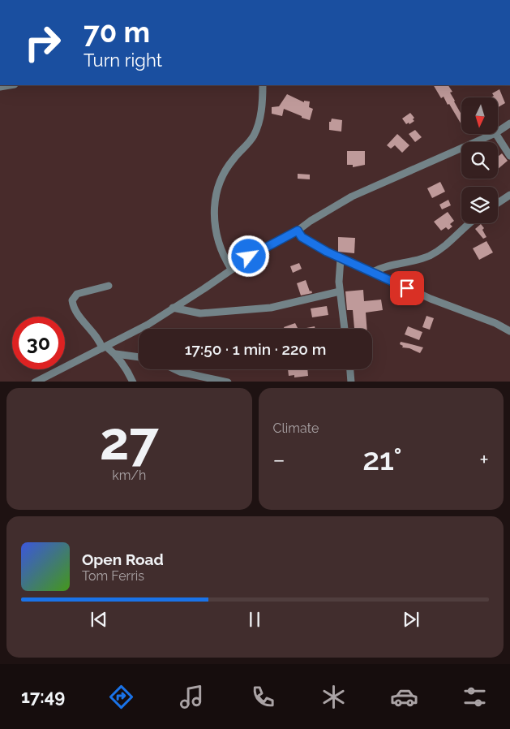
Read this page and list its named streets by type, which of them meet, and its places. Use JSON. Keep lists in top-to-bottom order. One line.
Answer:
{"north":"bottom","page":{"turn":["70 m","Turn right"],"limit":"30","trip":"17:50 · 1 min · 220 m","tile":[["27","km/h"],"Climate"],"heat":["−","21°","+"],"song":["Open Road","Tom Ferris"],"tabs":"17:49"}}
